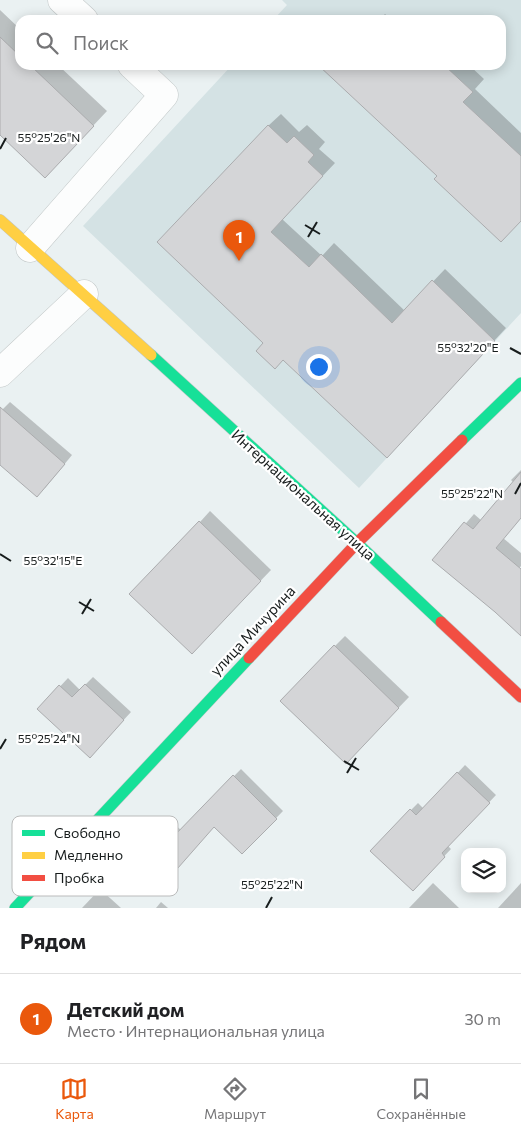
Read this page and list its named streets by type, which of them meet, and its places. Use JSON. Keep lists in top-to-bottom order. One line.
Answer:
{"streets":{"street":["Интернациональная улица","улица Мичурина"]},"crossings":[["Интернациональная улица","улица Мичурина"]],"legend":["Свободно","Медленно","Пробка"],"page":{"search":"Поиск","pins":"1","heading":"Рядом","list":[{"mark":"1","name":"Детский дом","note":"Место · Интернациональная улица","value":"30 m"}],"nav":["Карта","Маршрут","Сохранённые"]},"coordinates":["55°25'26\"N","55°32'20\"E","55°25'22\"N","55°32'15\"E","55°25'24\"N"]}
